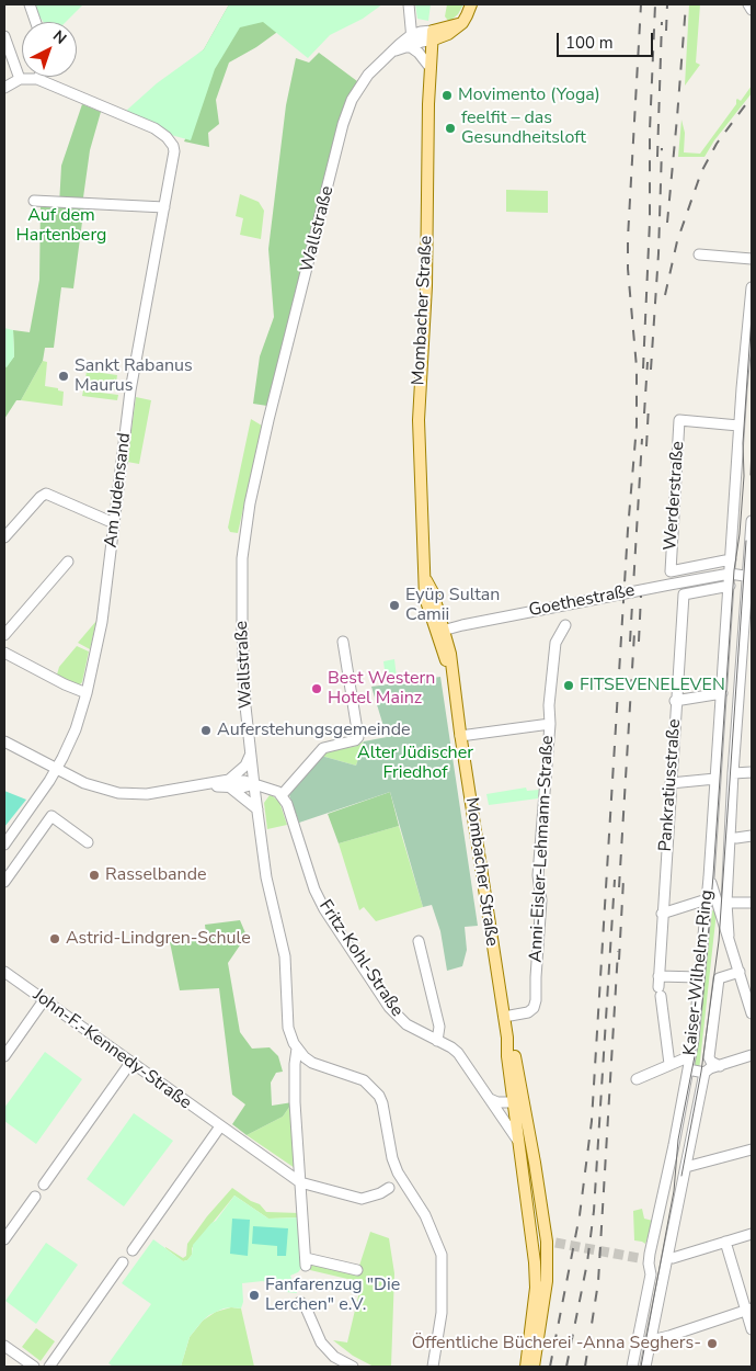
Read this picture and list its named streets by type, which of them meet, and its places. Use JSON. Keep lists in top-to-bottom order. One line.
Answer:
{"streets":{"main road":["Mombacher Straße"],"street":["Wallstraße","Am Judensand","Werderstraße","Goethestraße","Pankratiusstraße","Anni-Eisler-Lehmann-Straße","Fritz-Kohl-Straße","Kaiser-Wilhelm-Ring","John-F.-Kennedy-Straße"]},"crossings":[["Wallstraße","Mombacher Straße"],["Mombacher Straße","Goethestraße"],["Mombacher Straße","Anni-Eisler-Lehmann-Straße"],["Mombacher Straße","Fritz-Kohl-Straße"],["Werderstraße","Kaiser-Wilhelm-Ring"],["Goethestraße","Kaiser-Wilhelm-Ring"],["Pankratiusstraße","Kaiser-Wilhelm-Ring"]],"parks":["Auf dem Hartenberg","Alter Jüdischer Friedhof"],"places":["Movimento (Yoga)","feelfit – das Gesundheitsloft","Sankt Rabanus Maurus","Eyüp Sultan Camii","FITSEVENELEVEN","Best Western Hotel Mainz","Auferstehungsgemeinde","Rasselbande","Astrid-Lindgren-Schule","Fanfarenzug \"Die Lerchen\" e.V.","Öffentliche Bücherei -Anna Seghers-"],"scale_bar":"100 m","north":"top right"}
